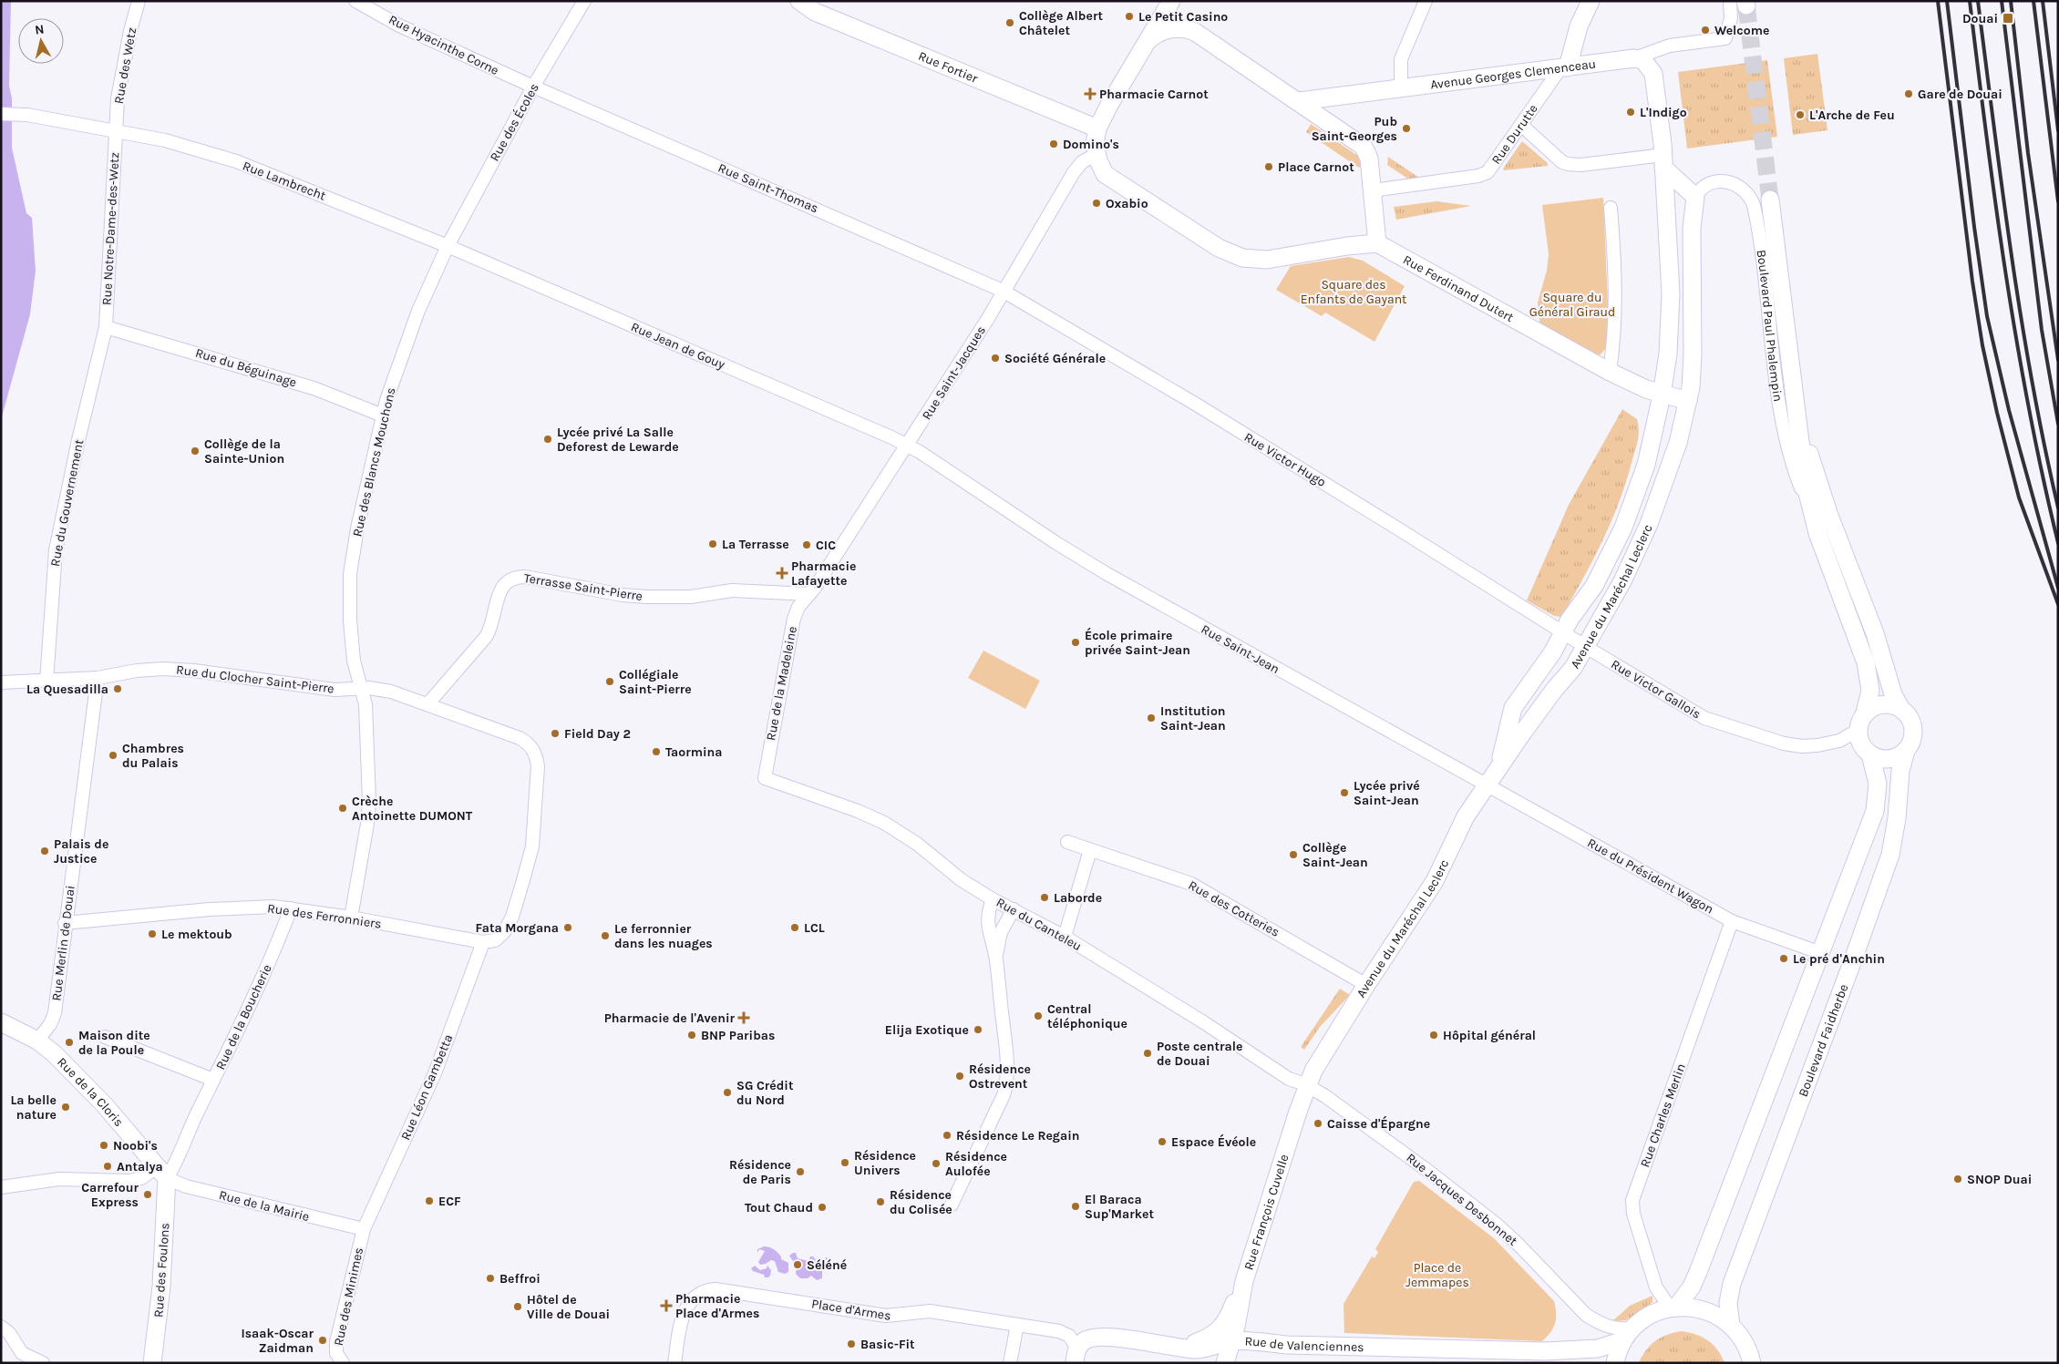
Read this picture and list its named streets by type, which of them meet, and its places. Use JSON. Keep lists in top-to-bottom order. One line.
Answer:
{"streets":{"street":["Rue Hyacinthe Corne","Rue des Wetz","Rue Fortier","Avenue Georges Clemenceau","Rue des Écoles","Rue Durutte","Rue Lambrecht","Rue Saint-Thomas","Rue Notre-Dame-des-Wetz","Rue Ferdinand Dutert","Boulevard Paul Phalempin","Rue Jean de Gouy","Rue du Béguinage","Rue Saint-Jacques","Rue Victor Hugo","Rue des Blancs Mouchons","Rue du Gouvernement","Terrasse Saint-Pierre","Avenue du Maréchal Leclerc","Rue Saint-Jean","Rue du Clocher Saint-Pierre","Rue de la Madeleine","Rue Victor Gallois","Rue du Président Wagon","Rue des Cotteries","Rue des Ferronniers","Rue du Canteleu","Rue Merlin de Douai","Rue de la Boucherie","Boulevard Faidherbe","Rue Léon Gambetta","Rue de la Cloris","Rue Charles Merlin","Rue Jacques Desbonnet","Rue de la Mairie","Rue François Cuvelle","Rue des Foulons","Rue des Minimes","Place d'Armes","Rue de Valenciennes"]},"crossings":[["Rue Hyacinthe Corne","Rue des Écoles"],["Rue Hyacinthe Corne","Rue Saint-Thomas"],["Rue des Wetz","Rue Lambrecht"],["Rue des Wetz","Rue Notre-Dame-des-Wetz"],["Avenue Georges Clemenceau","Rue Durutte"],["Avenue Georges Clemenceau","Avenue du Maréchal Leclerc"],["Rue des Écoles","Rue Lambrecht"],["Rue des Écoles","Rue Saint-Thomas"],["Rue des Écoles","Rue Jean de Gouy"],["Rue des Écoles","Rue des Blancs Mouchons"],["Rue Lambrecht","Rue Notre-Dame-des-Wetz"],["Rue Lambrecht","Rue Jean de Gouy"],["Rue Lambrecht","Rue des Blancs Mouchons"],["Rue Saint-Thomas","Rue Saint-Jacques"],["Rue Saint-Thomas","Rue Victor Hugo"],["Rue Notre-Dame-des-Wetz","Rue du Béguinage"],["Rue Notre-Dame-des-Wetz","Rue du Gouvernement"],["Rue Ferdinand Dutert","Avenue du Maréchal Leclerc"],["Boulevard Paul Phalempin","Avenue du Maréchal Leclerc"],["Boulevard Paul Phalempin","Rue Victor Gallois"],["Boulevard Paul Phalempin","Boulevard Faidherbe"],["Rue Jean de Gouy","Rue Saint-Jacques"],["Rue Jean de Gouy","Rue des Blancs Mouchons"],["Rue Jean de Gouy","Rue Saint-Jean"],["Rue du Béguinage","Rue des Blancs Mouchons"],["Rue du Béguinage","Rue du Gouvernement"],["Rue Saint-Jacques","Rue Victor Hugo"],["Rue Saint-Jacques","Terrasse Saint-Pierre"],["Rue Saint-Jacques","Rue Saint-Jean"],["Rue Saint-Jacques","Rue de la Madeleine"],["Rue Victor Hugo","Avenue du Maréchal Leclerc"],["Rue Victor Hugo","Rue Victor Gallois"],["Rue des Blancs Mouchons","Rue du Clocher Saint-Pierre"],["Rue des Blancs Mouchons","Rue des Ferronniers"],["Rue du Gouvernement","Rue du Clocher Saint-Pierre"],["Terrasse Saint-Pierre","Rue du Clocher Saint-Pierre"],["Terrasse Saint-Pierre","Rue de la Madeleine"],["Avenue du Maréchal Leclerc","Rue Saint-Jean"],["Avenue du Maréchal Leclerc","Rue Victor Gallois"],["Avenue du Maréchal Leclerc","Rue du Président Wagon"],["Avenue du Maréchal Leclerc","Rue des Cotteries"],["Avenue du Maréchal Leclerc","Rue du Canteleu"],["Avenue du Maréchal Leclerc","Rue Jacques Desbonnet"],["Avenue du Maréchal Leclerc","Rue François Cuvelle"],["Rue Saint-Jean","Rue du Président Wagon"],["Rue du Clocher Saint-Pierre","Rue des Ferronniers"],["Rue du Clocher Saint-Pierre","Rue Merlin de Douai"],["Rue de la Madeleine","Rue du Canteleu"],["Rue Victor Gallois","Boulevard Faidherbe"],["Rue du Président Wagon","Rue Charles Merlin"],["Rue des Ferronniers","Rue Merlin de Douai"],["Rue des Ferronniers","Rue de la Boucherie"],["Rue des Ferronniers","Rue Léon Gambetta"],["Rue du Canteleu","Rue Jacques Desbonnet"],["Rue du Canteleu","Rue François Cuvelle"],["Rue Merlin de Douai","Rue de la Cloris"],["Rue de la Boucherie","Rue de la Cloris"],["Rue de la Boucherie","Rue de la Mairie"],["Rue de la Boucherie","Rue des Foulons"],["Rue Léon Gambetta","Rue de la Mairie"],["Rue Léon Gambetta","Rue des Minimes"],["Rue de la Cloris","Rue de la Mairie"],["Rue de la Cloris","Rue des Foulons"],["Rue Jacques Desbonnet","Rue François Cuvelle"],["Rue Jacques Desbonnet","Rue de Valenciennes"],["Rue de la Mairie","Rue des Foulons"],["Rue de la Mairie","Rue des Minimes"],["Rue François Cuvelle","Rue de Valenciennes"],["Place d'Armes","Rue de Valenciennes"]],"parks":["Square des Enfants de Gayant","Square du Général Giraud","Place de Jemmapes"],"places":{"other":["Le Petit Casino","Collège Albert Châtelet","Welcome","Gare de Douai","L'Indigo","L'Arche de Feu","Pub Saint-Georges","Domino's","Place Carnot","Oxabio","Société Générale","Lycée privé La Salle Deforest de Lewarde","Collège de la Sainte-Union","La Terrasse","CIC","École primaire privée Saint-Jean","Collégiale Saint-Pierre","La Quesadilla","Institution Saint-Jean","Field Day 2","Taormina","Chambres du Palais","Lycée privé Saint-Jean","Crèche Antoinette DUMONT","Palais de Justice","Collège Saint-Jean","Laborde","Fata Morgana","LCL","Le mektoub","Le ferronnier dans les nuages","Le pré d'Anchin","Central téléphonique","Elija Exotique","BNP Paribas","Hôpital général","Maison dite de la Poule","Poste centrale de Douai","Résidence Ostrevent","SG Crédit du Nord","La belle nature","Caisse d'Épargne","Résidence Le Regain","Espace Évéole","Noobi's","Résidence Univers","Résidence Aulofée","Antalya","Résidence de Paris","SNOP Duai","Carrefour Express","ECF","Résidence du Colisée","El Baraca Sup'Market","Tout Chaud","Séléné","Beffroi","Hôtel de Ville de Douai","Isaak-Oscar Zaidman","Basic-Fit"],"transit":["Douai"],"health":["Pharmacie Carnot","Pharmacie Lafayette","Pharmacie de l'Avenir","Pharmacie Place d'Armes"]},"north":"top"}
